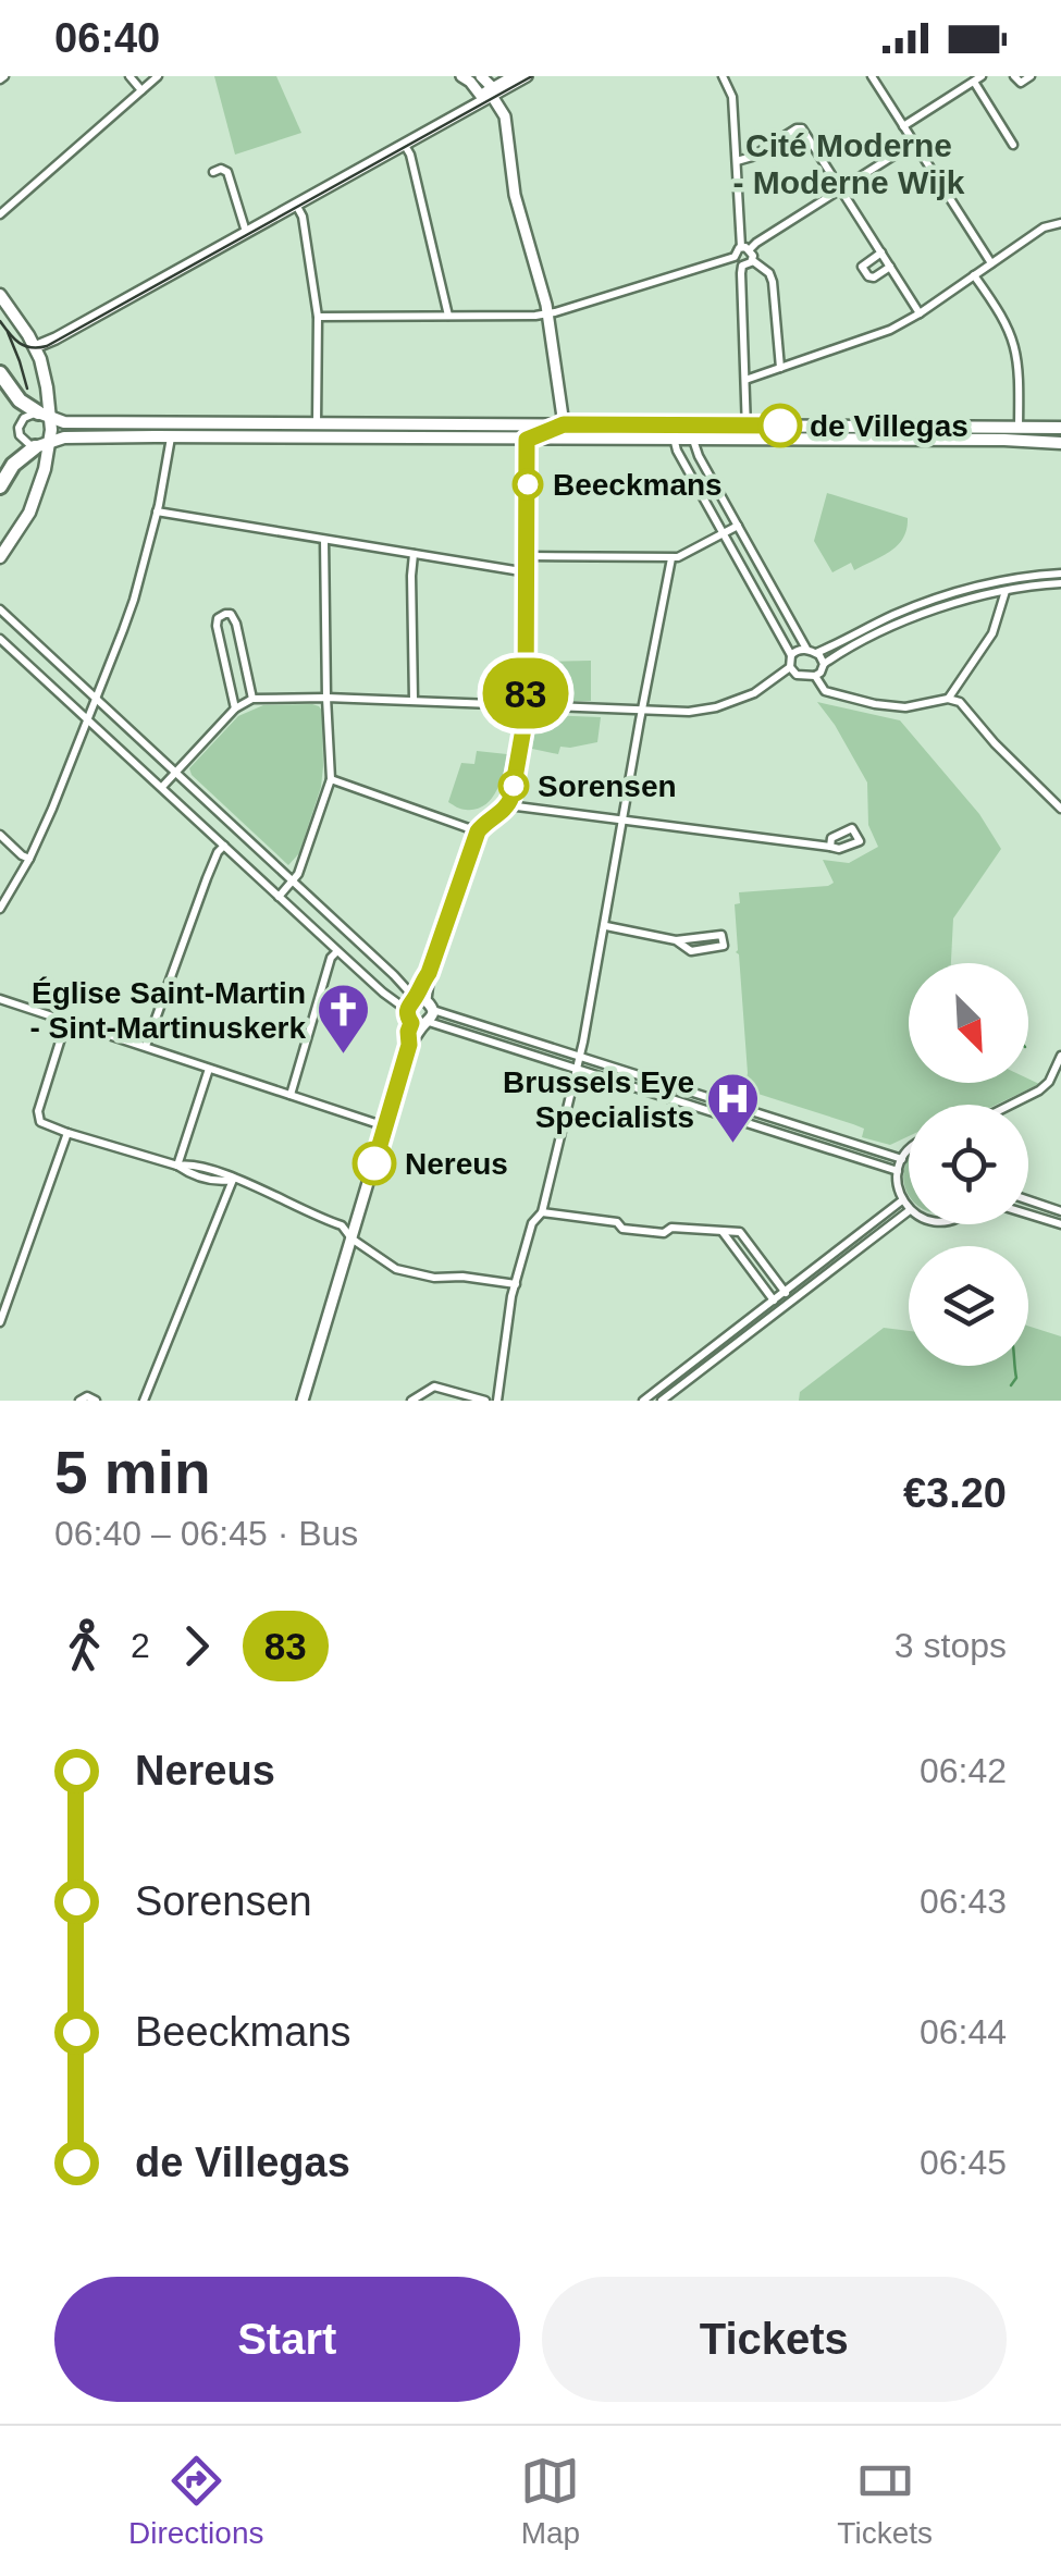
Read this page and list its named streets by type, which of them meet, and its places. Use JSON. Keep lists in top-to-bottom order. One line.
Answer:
{"districts":["Cité Moderne - Moderne Wijk"],"places":{"other":["de Villegas","Beeckmans","Sorensen","Nereus"],"church":["Église Saint-Martin - Sint-Martinuskerk"],"hospital":["Brussels Eye Specialists"]},"lines":["bus line 83"],"north":"bottom right","page":{"status":"06:40","on_map":"83","heading":["5 min","06:40 – 06:45 · Bus","€3.20"],"legs":["2","83","3 stops"],"list":[{"name":"Nereus","value":"06:42"},{"name":"Sorensen","value":"06:43"},{"name":"Beeckmans","value":"06:44"},{"name":"de Villegas","value":"06:45"}],"buttons":["Start","Tickets"],"tabs":["Directions","Map","Tickets"]}}
